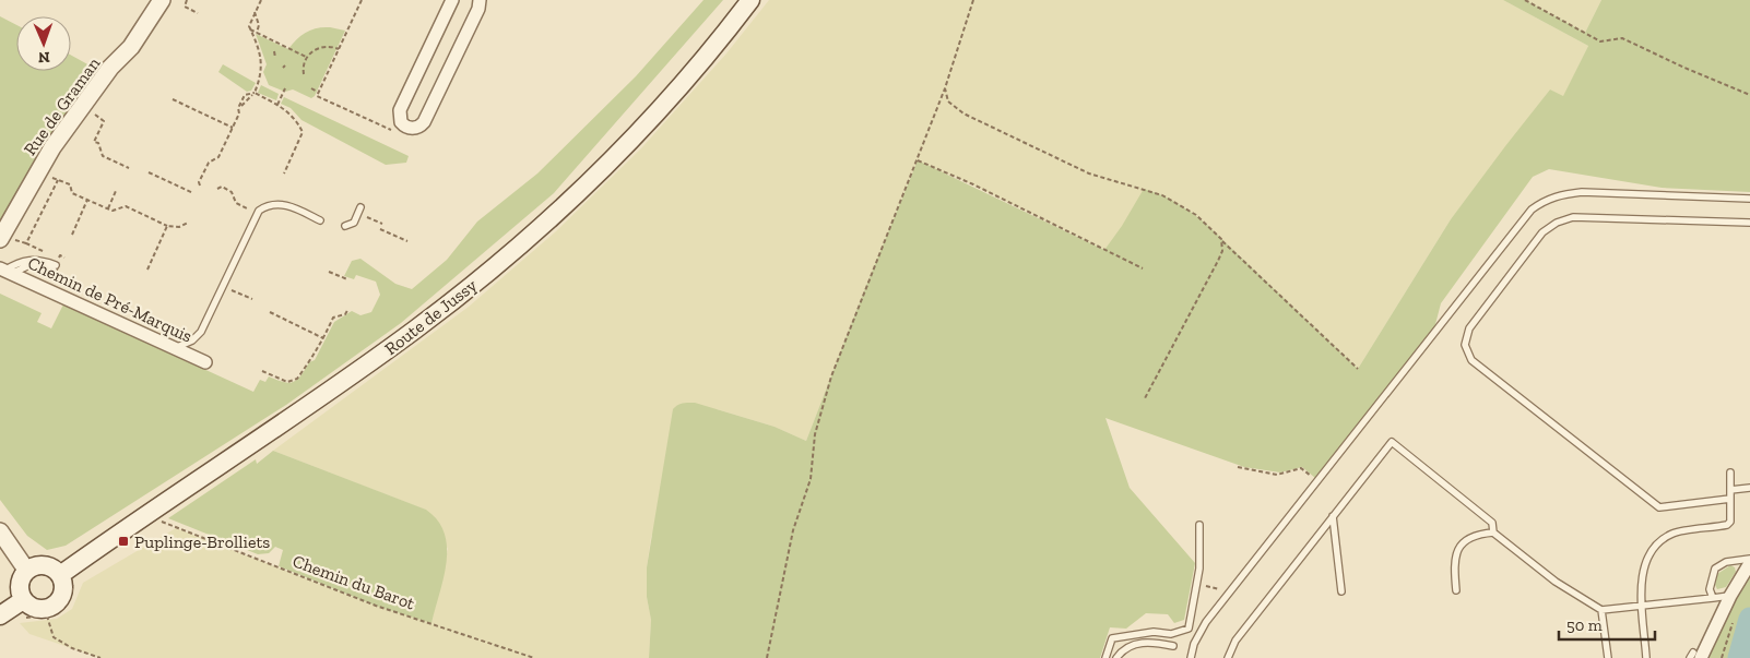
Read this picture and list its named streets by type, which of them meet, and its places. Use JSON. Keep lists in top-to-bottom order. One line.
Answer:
{"streets":{"main road":["Route de Jussy"],"street":["Rue de Graman","Chemin de Pré-Marquis"],"path":["Chemin du Barot"]},"places":{"transit":["Puplinge-Brolliets"]},"scale_bar":"50 m","north":"bottom"}
